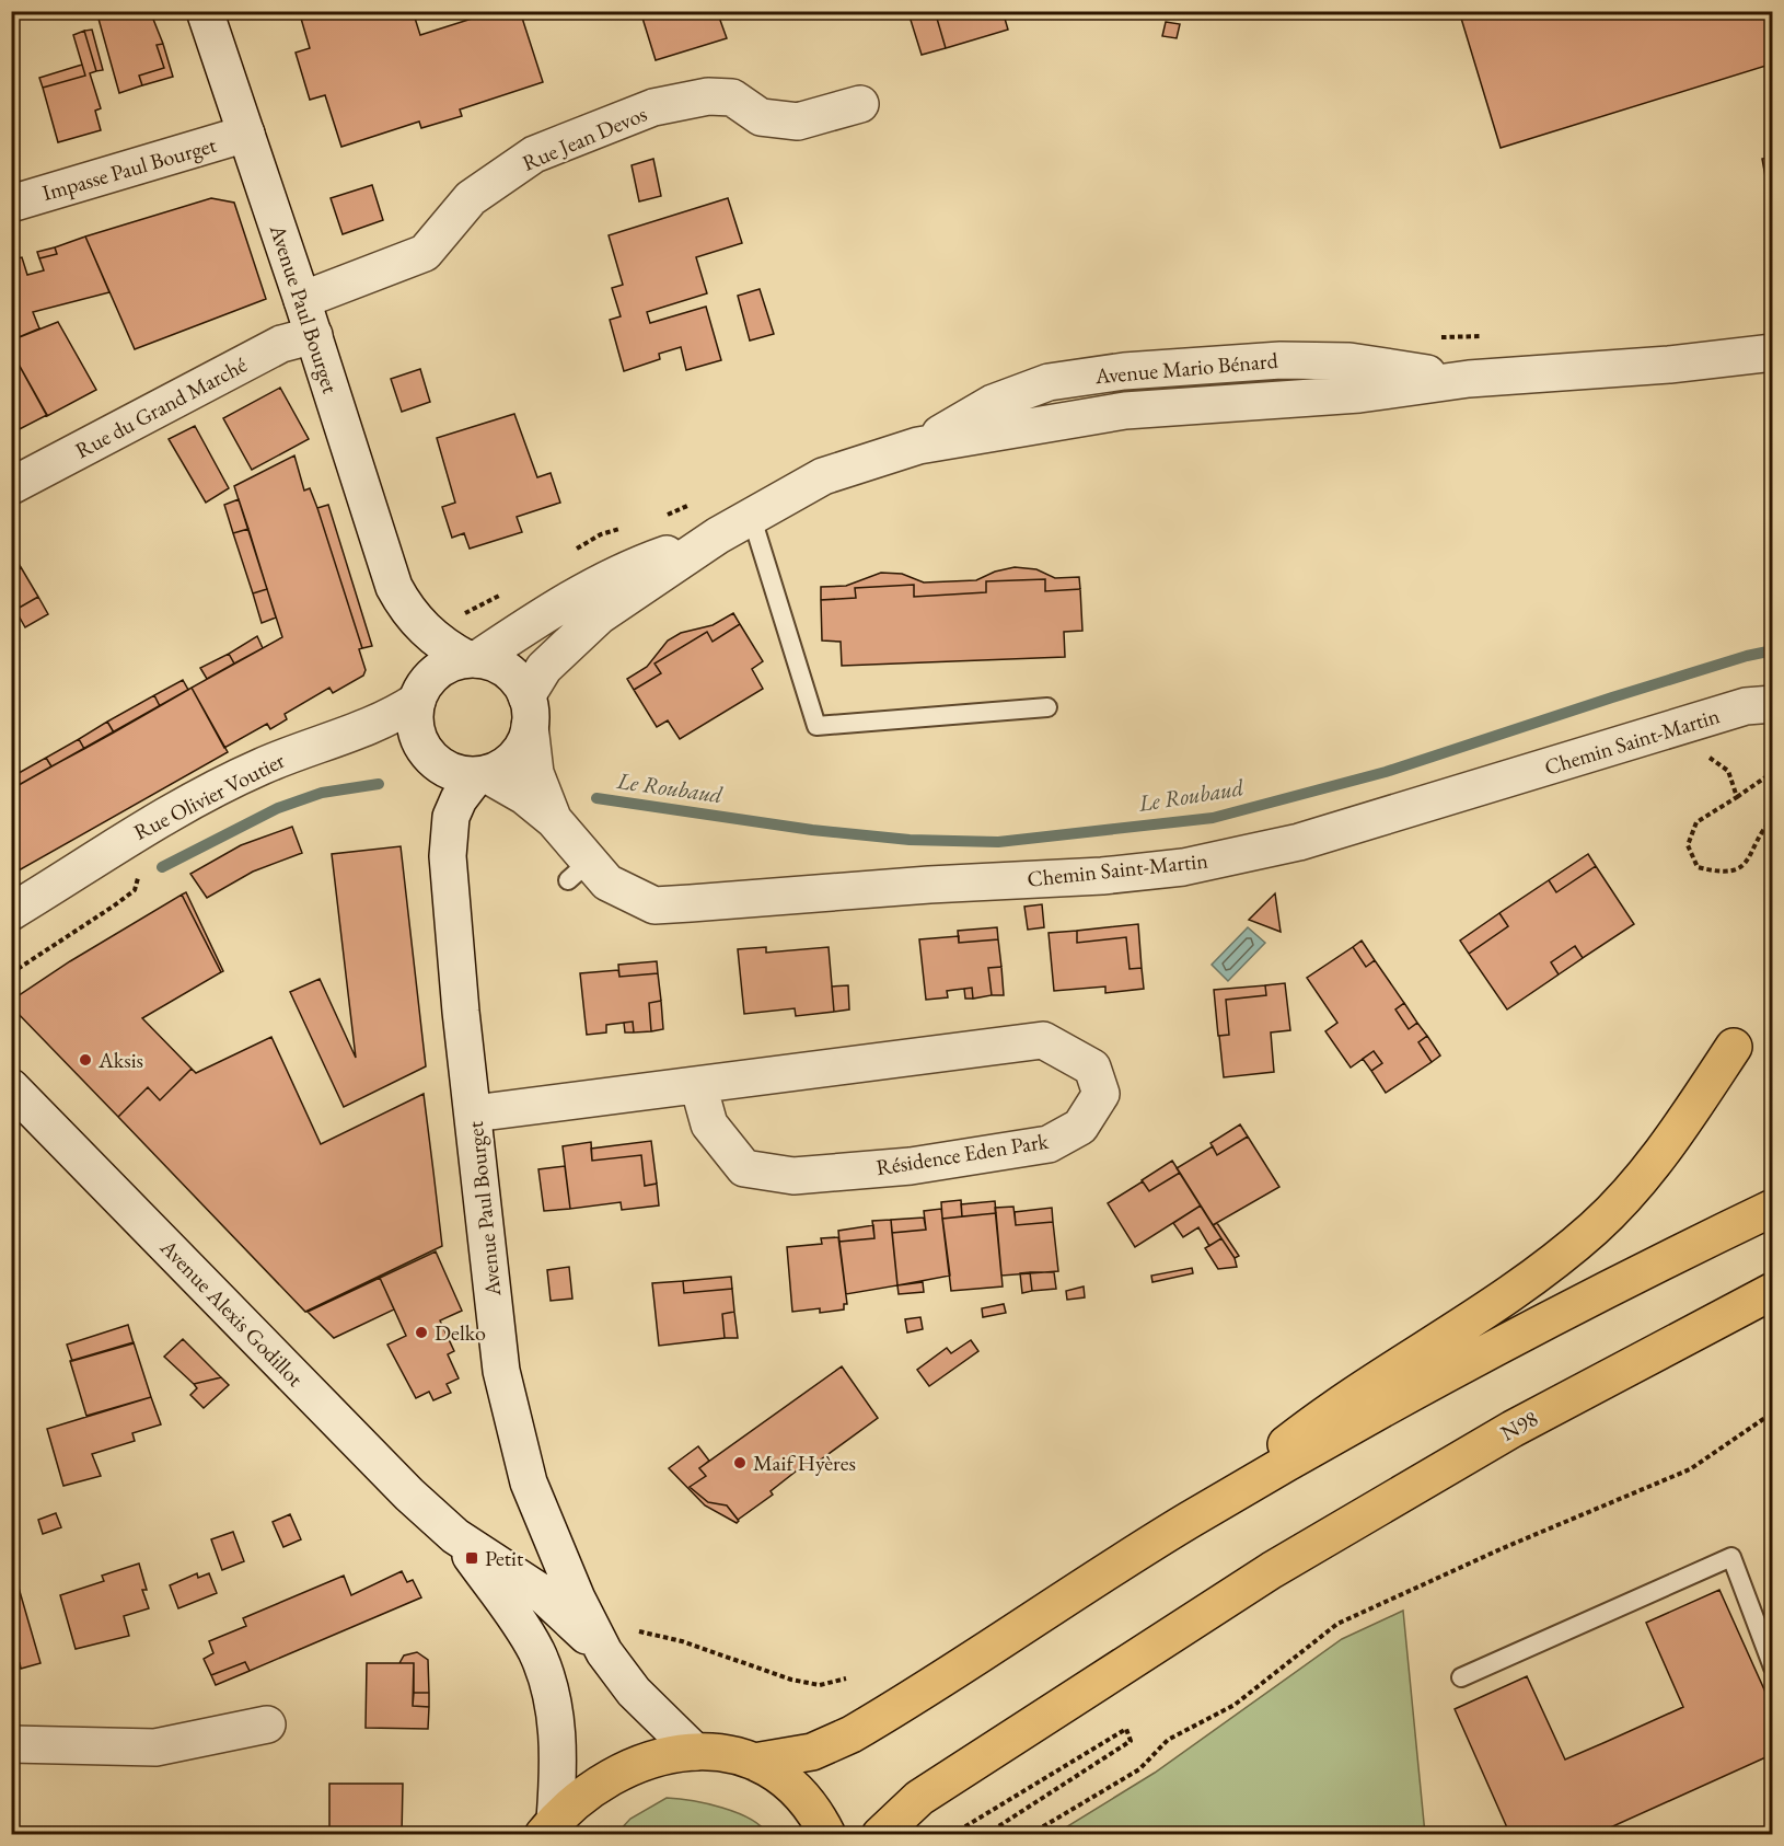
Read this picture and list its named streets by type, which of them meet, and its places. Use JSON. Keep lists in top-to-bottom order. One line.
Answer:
{"streets":{"highway":["N98"],"street":["Rue Jean Devos","Impasse Paul Bourget","Avenue Paul Bourget","Avenue Mario Bénard","Rue du Grand Marché","Chemin Saint-Martin","Rue Olivier Voutier","Résidence Eden Park","Avenue Alexis Godillot"]},"crossings":[["Rue Jean Devos","Avenue Paul Bourget"],["Impasse Paul Bourget","Avenue Paul Bourget"],["Avenue Paul Bourget","Avenue Mario Bénard"],["Avenue Paul Bourget","Rue du Grand Marché"],["Avenue Paul Bourget","Chemin Saint-Martin"],["Avenue Paul Bourget","Rue Olivier Voutier"],["Avenue Paul Bourget","Résidence Eden Park"],["Avenue Paul Bourget","Avenue Alexis Godillot"],["Avenue Mario Bénard","Chemin Saint-Martin"],["Avenue Mario Bénard","Rue Olivier Voutier"],["Chemin Saint-Martin","Rue Olivier Voutier"]],"water":["Le Roubaud"],"places":{"other":["Aksis","Delko","Maif Hyères"],"transit":["Petit"]}}
